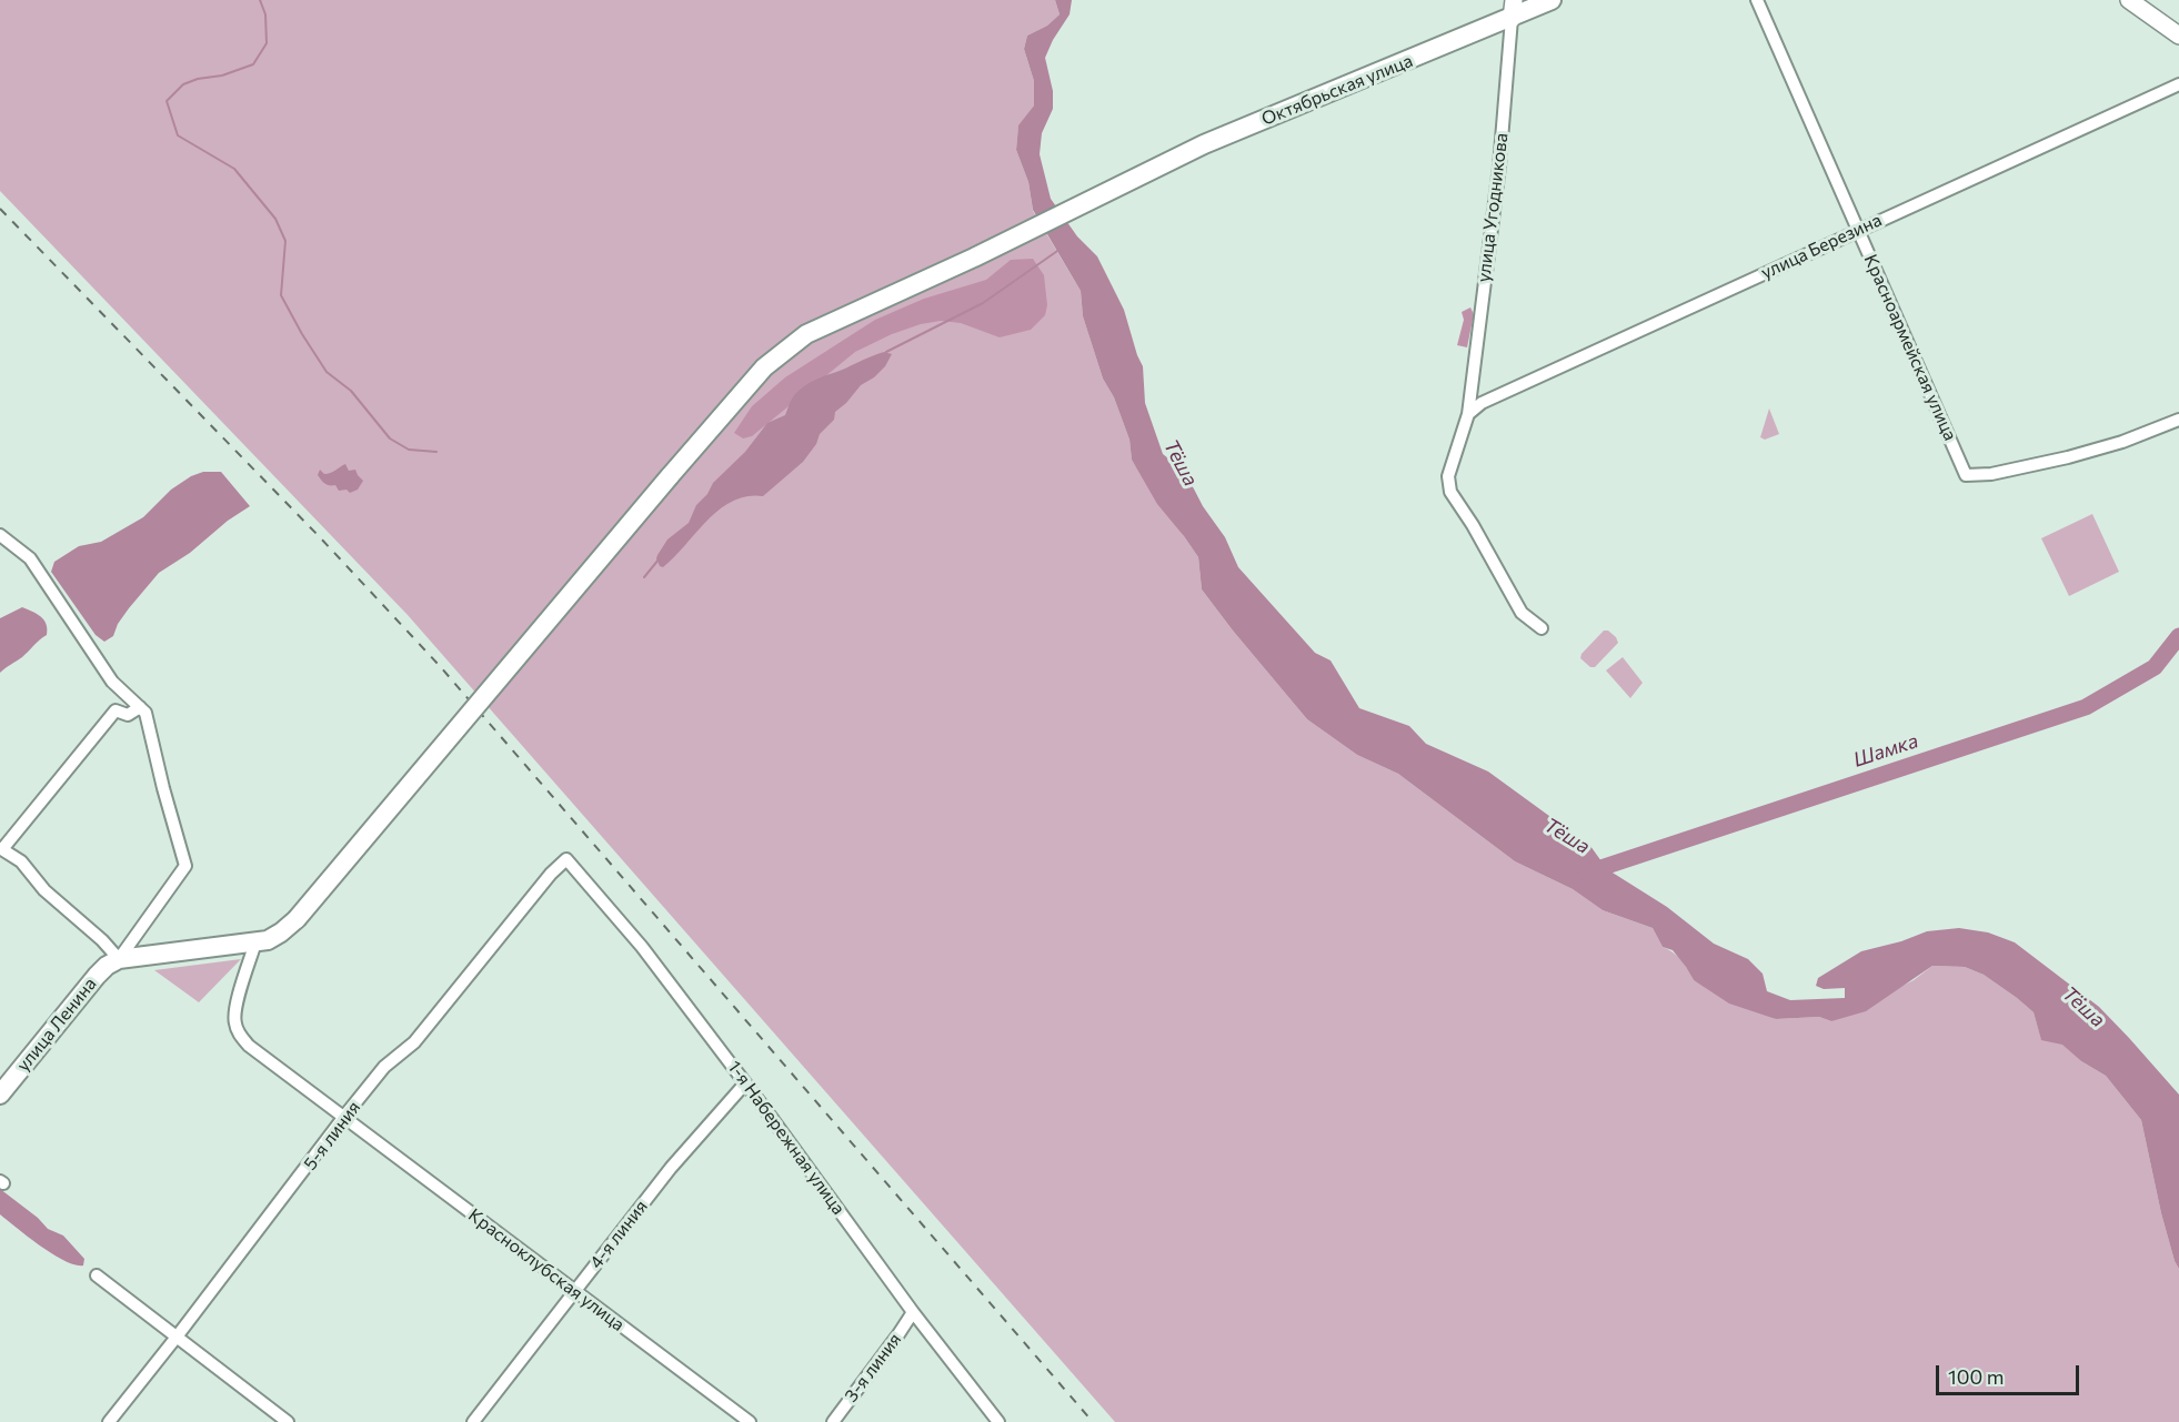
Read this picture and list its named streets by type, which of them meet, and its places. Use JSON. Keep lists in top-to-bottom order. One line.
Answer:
{"streets":{"main road":["Октябрьская улица","улица Ленина"],"street":["улица Угодникова","улица Березина","Красноармейская улица","5-я линия","1-я Набережная улица","4-я линия","Красноклубская улица","3-я линия"]},"crossings":[["Октябрьская улица","улица Угодникова"],["Октябрьская улица","улица Ленина"],["Октябрьская улица","Красноклубская улица"],["улица Угодникова","улица Березина"],["улица Березина","Красноармейская улица"],["5-я линия","1-я Набережная улица"],["5-я линия","Красноклубская улица"],["1-я Набережная улица","4-я линия"],["1-я Набережная улица","3-я линия"],["4-я линия","Красноклубская улица"]],"water":["Тёша","Шамка"],"scale_bar":"100 m"}
